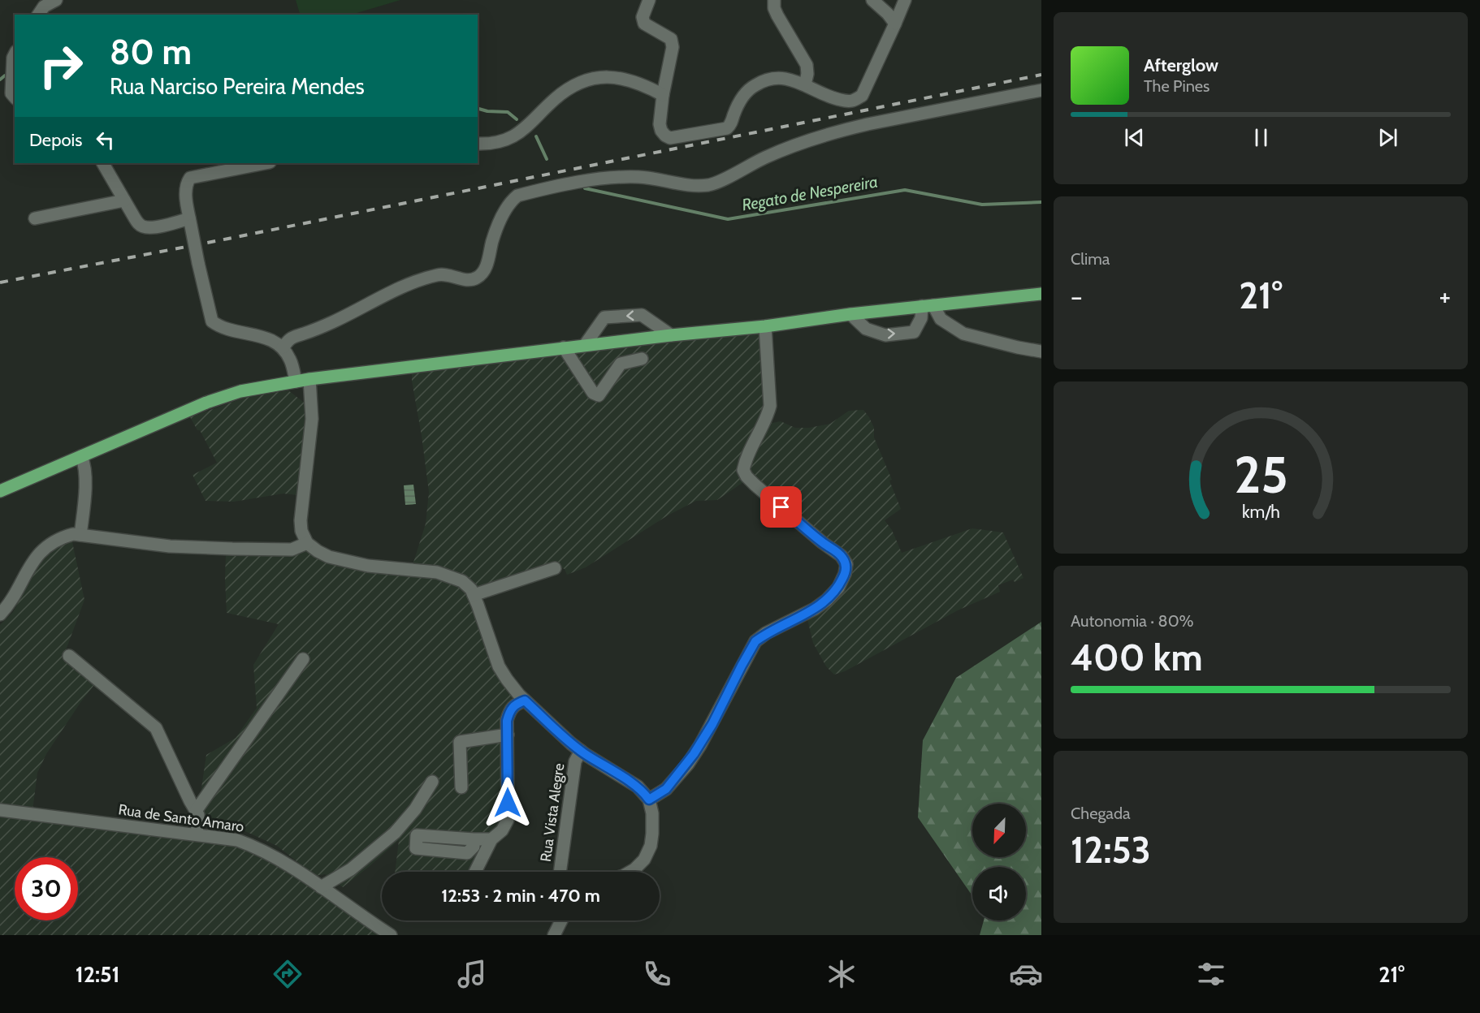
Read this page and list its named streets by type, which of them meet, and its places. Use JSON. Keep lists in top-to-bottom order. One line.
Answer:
{"streets":{"street":["Rua Vista Alegre","Rua de Santo Amaro"]},"water":["Regato de Nespereira"],"north":"bottom left","page":{"turn":["80 m","Rua Narciso Pereira Mendes"],"song":["Afterglow","The Pines"],"then":"Depois","tile":["Clima",["Autonomia · 80%","400 km"],["Chegada","12:53"]],"heat":["−","21°","+"],"limit":"30","trip":"12:53 · 2 min · 470 m","tabs":["12:51","21°"],"gauge":["25","km/h"]}}
